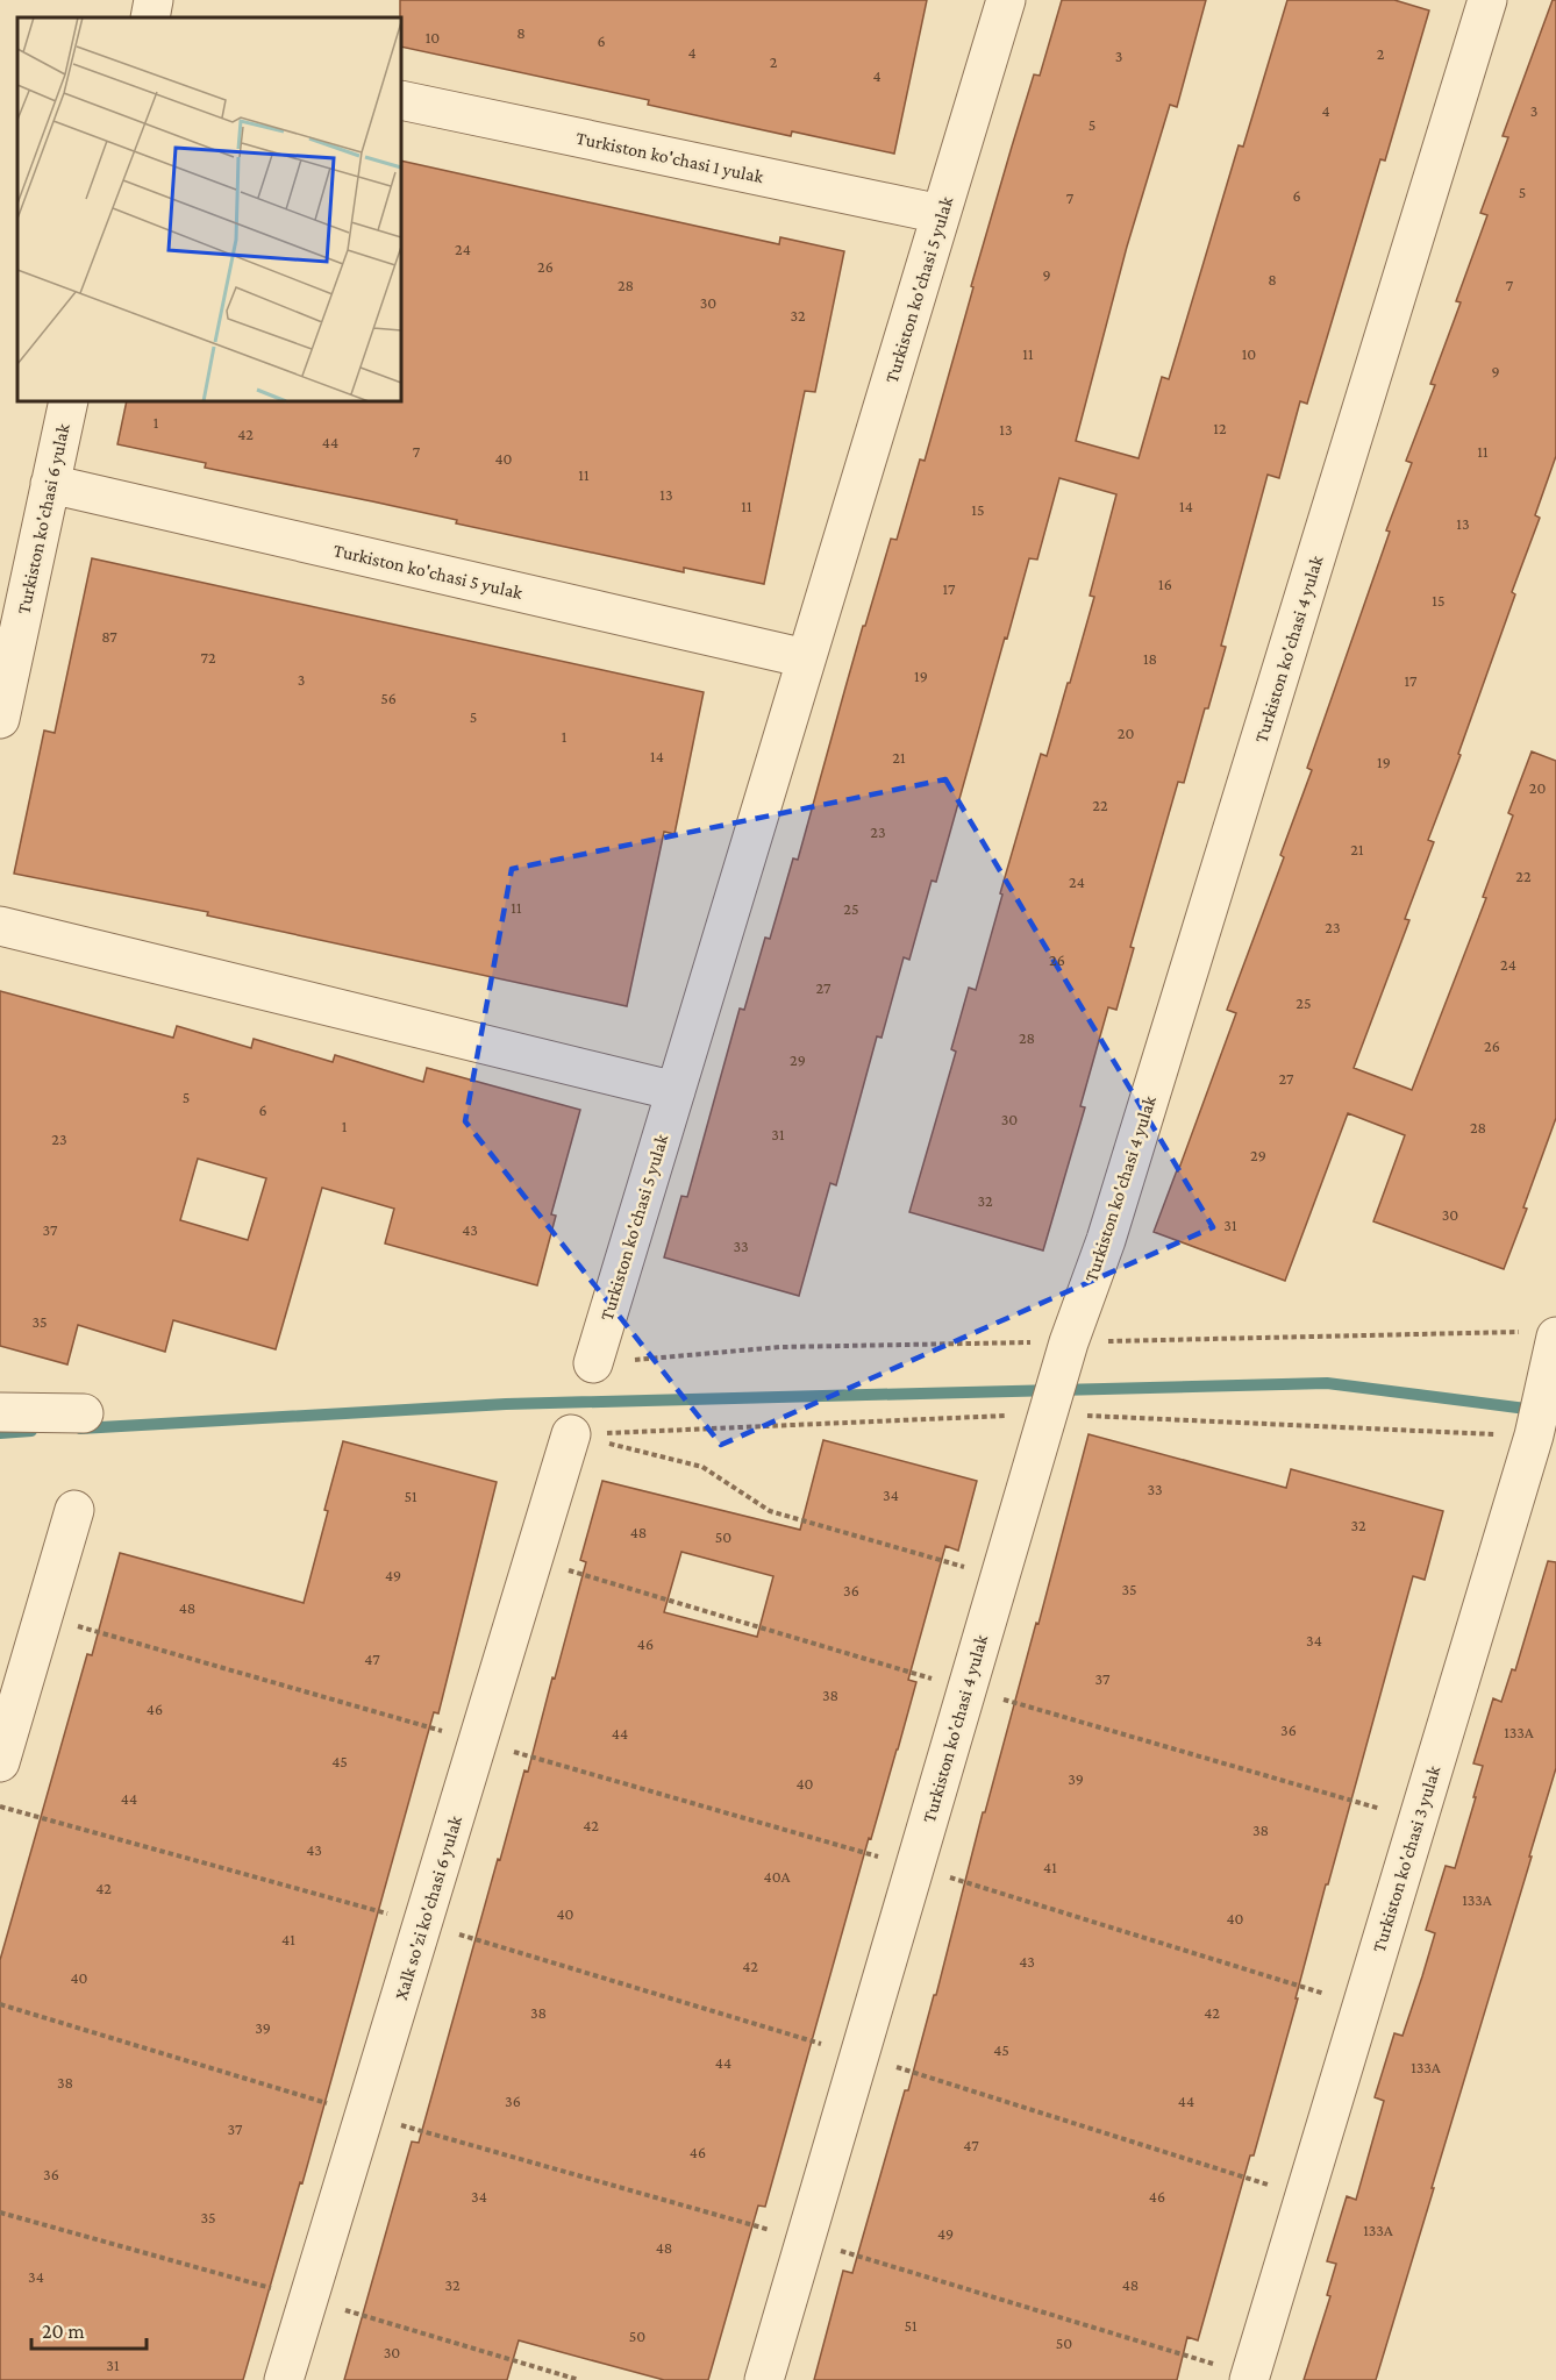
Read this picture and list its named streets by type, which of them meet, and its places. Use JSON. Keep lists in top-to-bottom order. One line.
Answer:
{"streets":{"street":["Turkiston ko'chasi 1 yulak","Turkiston ko'chasi 5 yulak","Turkiston ko'chasi 6 yulak","Turkiston ko'chasi 4 yulak","Turkiston ko'chasi 3 yulak","Xalk so'zi ko'chasi 6 yulak"]},"crossings":[["Turkiston ko'chasi 1 yulak","Turkiston ko'chasi 5 yulak"],["Turkiston ko'chasi 5 yulak","Turkiston ko'chasi 6 yulak"]],"house_numbers":["8","10","6","4","2","3","2","4","4","3","5","5","6","7","24","26","9","8","28","7","30","32","11","10","9","1","12","13","42","44","7","11","40","11","13","11","14","15","13","16","17","15","87","72","18","19","3","17","56","5","20","1","14","21","19","20","22","23","21","22","24","11","25","23","26","24","27","25","28","26","29","27","5","6","30","1","28","31","23","29","32","30","31","37","43","33","35","33","34","51","32","48","50","49","35","36","48","34","46","47","37","38","46","36","133A","44","45","39","40","44","42","38","43","41","40A","42","133A","40","40","41","43","42","40","38","42","39","45","44","133A","38","36","44","37","47","46","36","34","46","35","133A","49","48","34","32","48","51","50","50","30","31"],"scale_bar":"20 m"}
